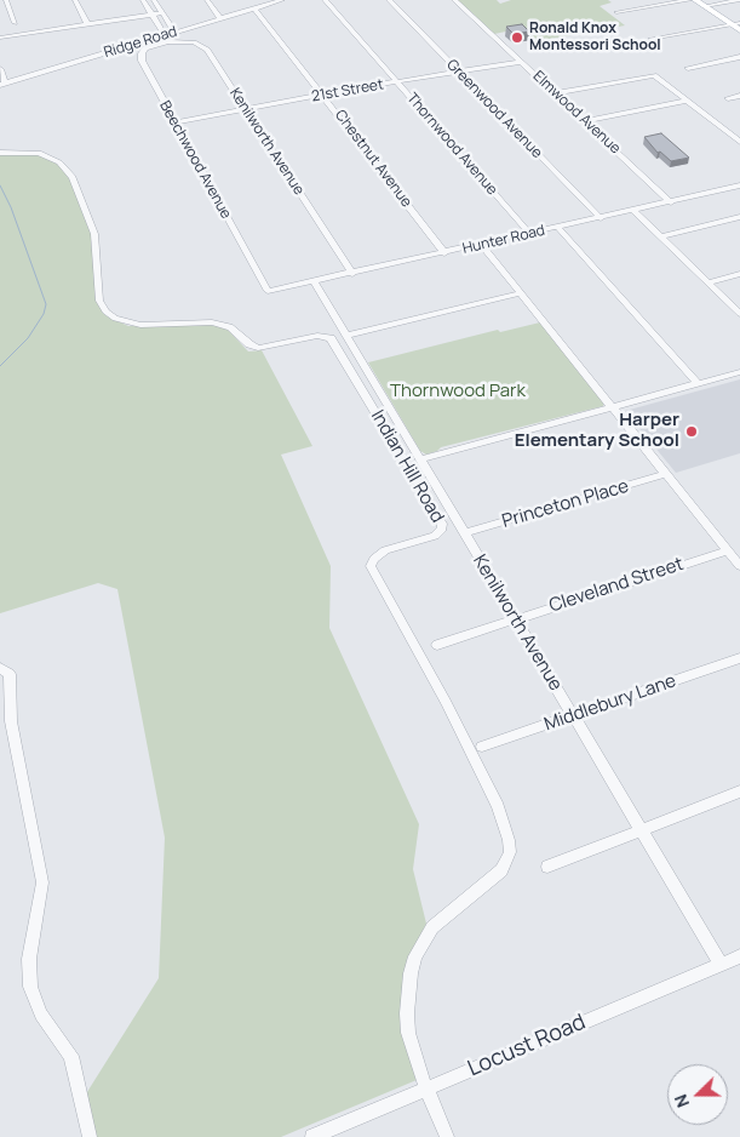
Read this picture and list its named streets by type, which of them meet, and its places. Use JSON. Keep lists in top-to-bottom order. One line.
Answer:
{"streets":{"street":["Ridge Road","21st Street","Greenwood Avenue","Elmwood Avenue","Kenilworth Avenue","Thornwood Avenue","Chestnut Avenue","Beechwood Avenue","Hunter Road","Indian Hill Road","Princeton Place","Cleveland Street","Middlebury Lane","Locust Road"]},"crossings":[["Ridge Road","Kenilworth Avenue"],["Ridge Road","Chestnut Avenue"],["Ridge Road","Beechwood Avenue"],["21st Street","Greenwood Avenue"],["21st Street","Elmwood Avenue"],["21st Street","Kenilworth Avenue"],["21st Street","Thornwood Avenue"],["21st Street","Chestnut Avenue"],["21st Street","Beechwood Avenue"],["Greenwood Avenue","Hunter Road"],["Elmwood Avenue","Hunter Road"],["Kenilworth Avenue","Beechwood Avenue"],["Kenilworth Avenue","Hunter Road"],["Kenilworth Avenue","Princeton Place"],["Kenilworth Avenue","Cleveland Street"],["Kenilworth Avenue","Middlebury Lane"],["Kenilworth Avenue","Locust Road"],["Thornwood Avenue","Hunter Road"],["Chestnut Avenue","Hunter Road"],["Beechwood Avenue","Hunter Road"],["Indian Hill Road","Locust Road"]],"parks":["Thornwood Park"],"places":["Ronald Knox Montessori School","Harper Elementary School"],"north":"left"}
